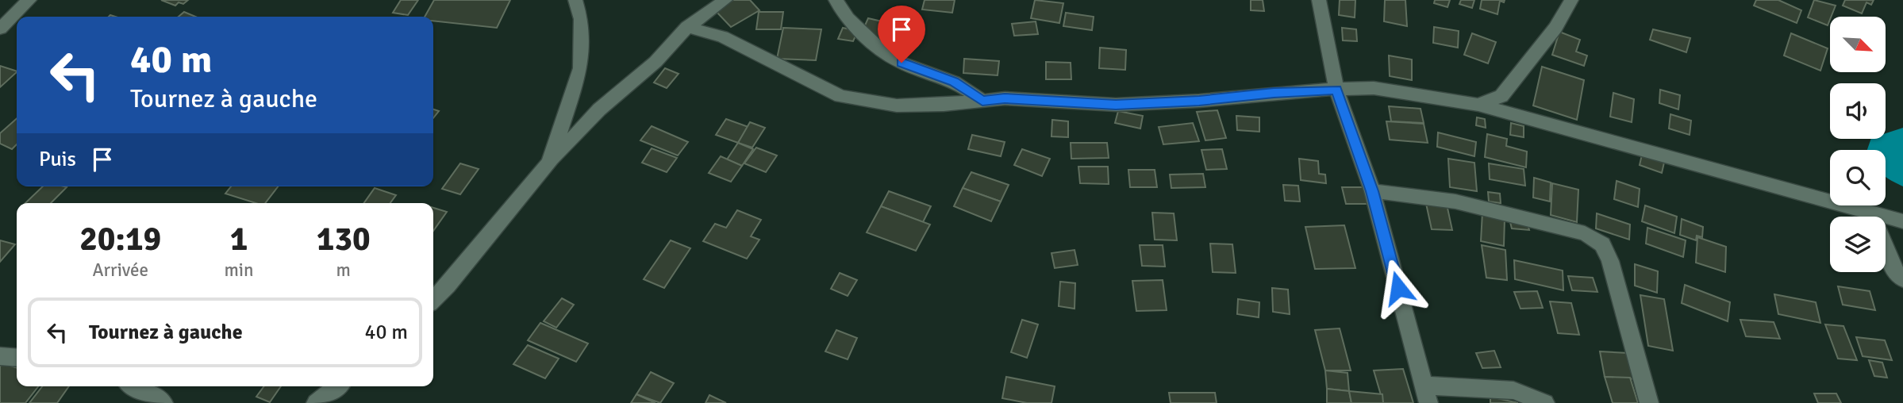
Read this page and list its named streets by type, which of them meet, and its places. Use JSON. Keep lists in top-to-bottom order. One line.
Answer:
{"north":"bottom right","page":{"turn":["40 m","Tournez à gauche"],"then":"Puis","eta":["20:19","Arrivée","1","min","130","m"],"list":[{"name":"Tournez à gauche","value":"40 m"}]}}
